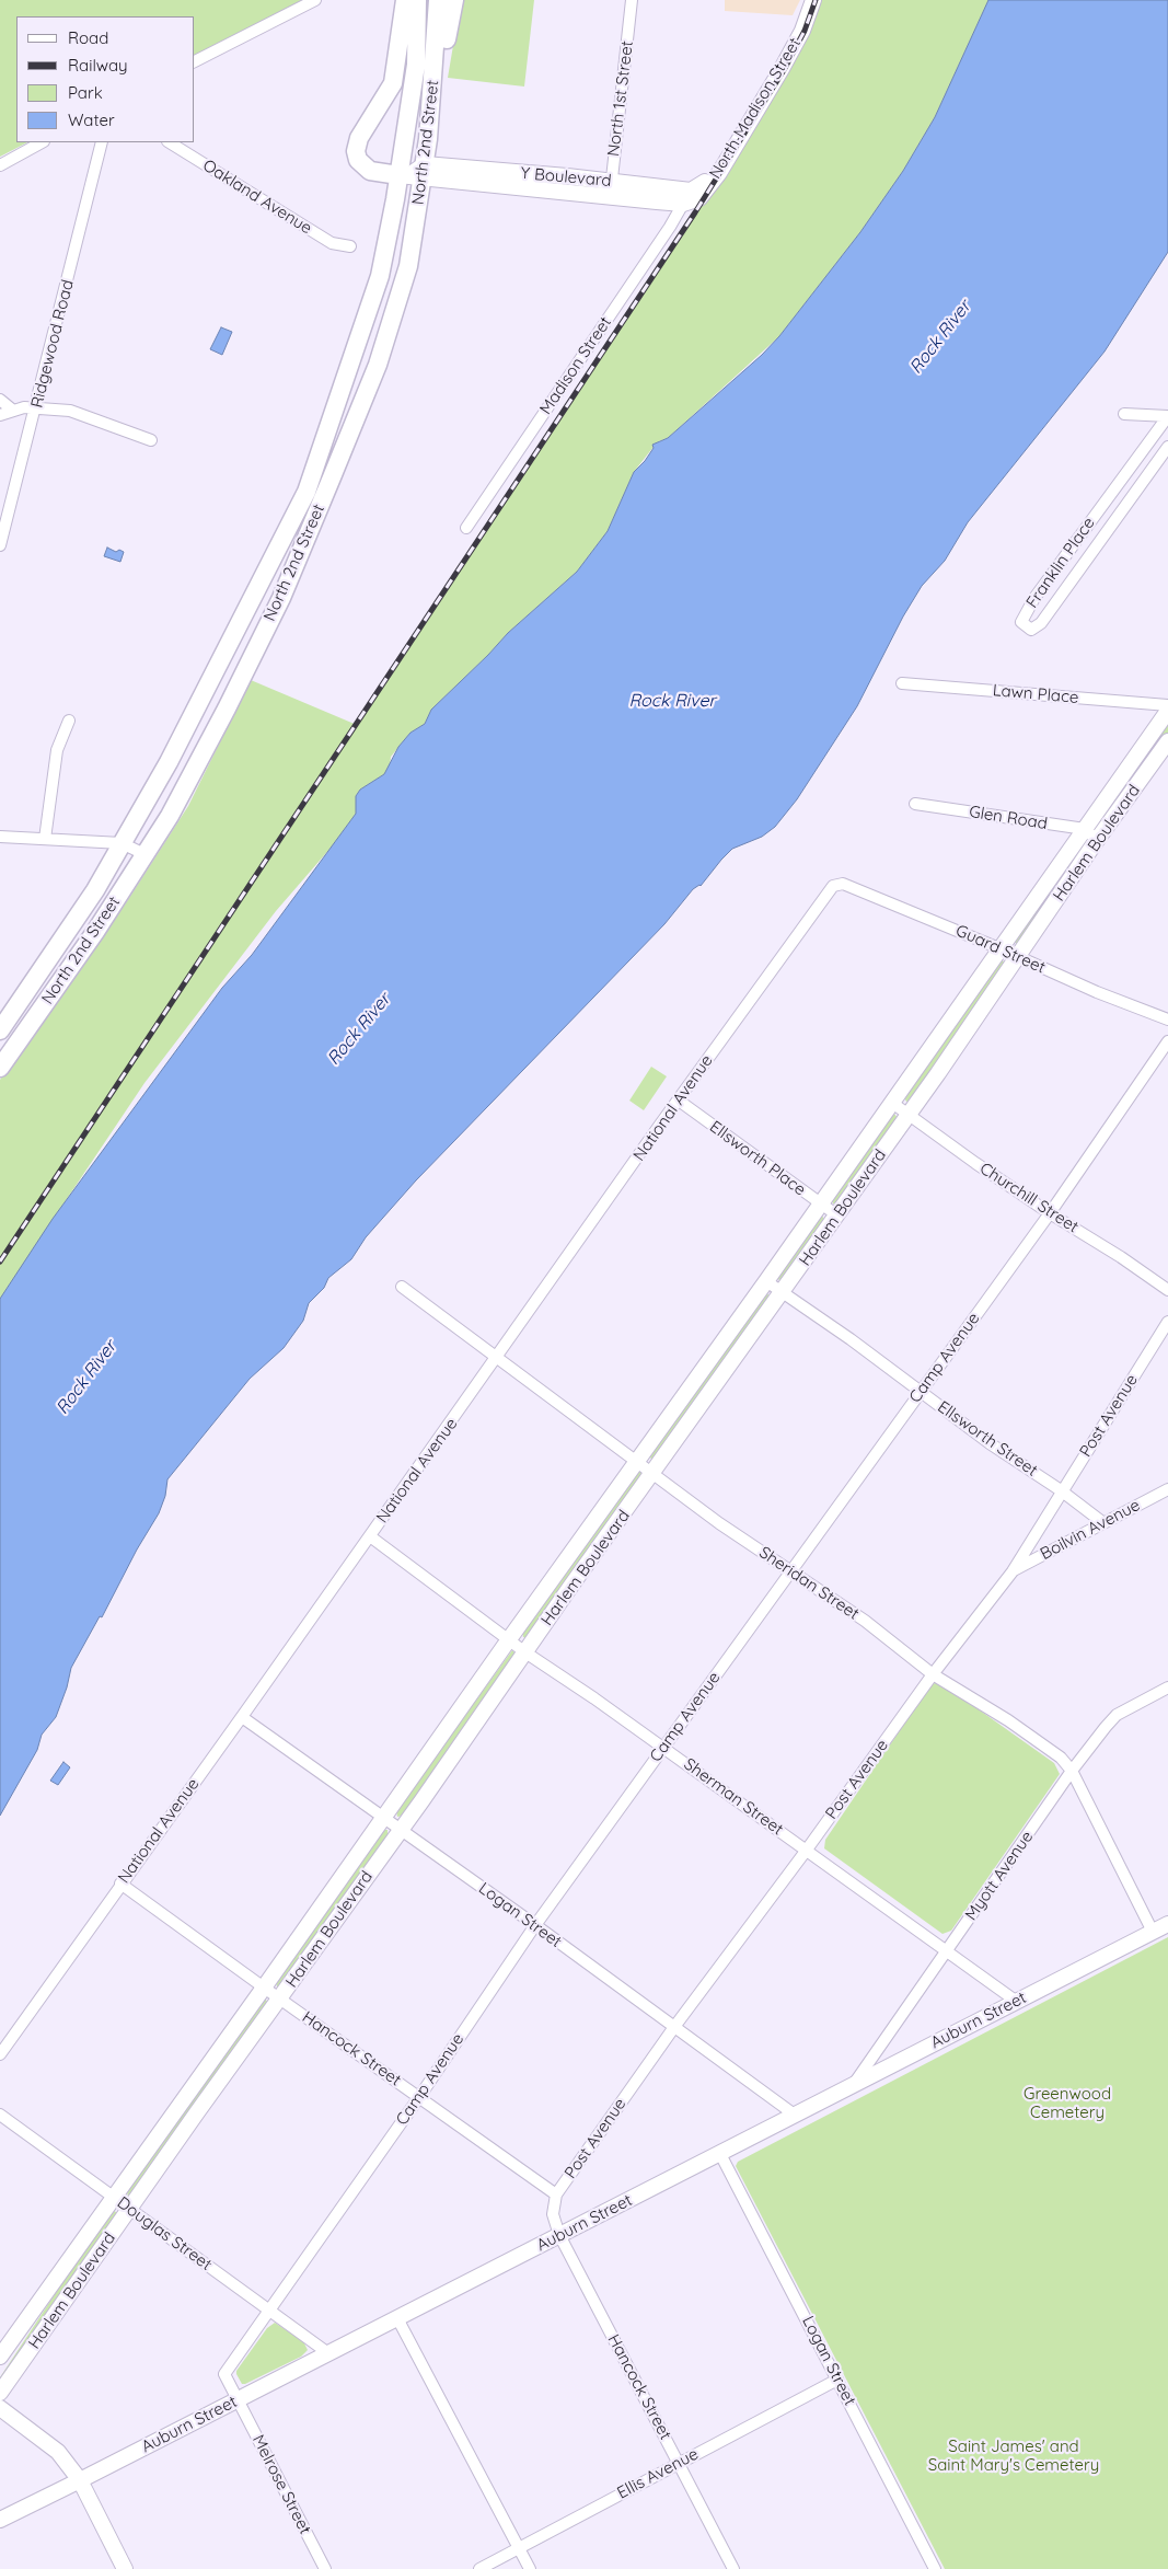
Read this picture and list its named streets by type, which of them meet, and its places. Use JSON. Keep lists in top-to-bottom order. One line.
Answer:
{"streets":{"main road":["North 2nd Street"],"street":["North 1st Street","North Madison Street","Y Boulevard","Oakland Avenue","Ridgewood Road","Madison Street","Franklin Place","Lawn Place","Glen Road","Harlem Boulevard","Guard Street","National Avenue","Ellsworth Place","Churchill Street","Camp Avenue","Post Avenue","Ellsworth Street","Boilvin Avenue","Sheridan Street","Sherman Street","Myott Avenue","Logan Street","Auburn Street","Hancock Street","Douglas Street","Ellis Avenue","Melrose Street"]},"crossings":[["North 1st Street","Y Boulevard"],["North Madison Street","Y Boulevard"],["North Madison Street","Madison Street"],["North 2nd Street","Y Boulevard"],["Y Boulevard","Madison Street"],["Glen Road","Harlem Boulevard"],["Harlem Boulevard","Guard Street"],["Harlem Boulevard","Ellsworth Place"],["Harlem Boulevard","Churchill Street"],["Harlem Boulevard","Ellsworth Street"],["Harlem Boulevard","Sheridan Street"],["Harlem Boulevard","Sherman Street"],["Harlem Boulevard","Logan Street"],["Harlem Boulevard","Hancock Street"],["Harlem Boulevard","Douglas Street"],["Guard Street","National Avenue"],["National Avenue","Ellsworth Place"],["National Avenue","Sheridan Street"],["National Avenue","Sherman Street"],["National Avenue","Logan Street"],["National Avenue","Hancock Street"],["Churchill Street","Camp Avenue"],["Camp Avenue","Ellsworth Street"],["Camp Avenue","Sheridan Street"],["Camp Avenue","Sherman Street"],["Camp Avenue","Logan Street"],["Camp Avenue","Auburn Street"],["Camp Avenue","Hancock Street"],["Camp Avenue","Douglas Street"],["Camp Avenue","Melrose Street"],["Post Avenue","Ellsworth Street"],["Post Avenue","Boilvin Avenue"],["Post Avenue","Sheridan Street"],["Post Avenue","Sherman Street"],["Post Avenue","Logan Street"],["Post Avenue","Auburn Street"],["Post Avenue","Hancock Street"],["Ellsworth Street","Boilvin Avenue"],["Sheridan Street","Myott Avenue"],["Sheridan Street","Auburn Street"],["Sherman Street","Myott Avenue"],["Sherman Street","Auburn Street"],["Myott Avenue","Auburn Street"],["Logan Street","Auburn Street"],["Logan Street","Ellis Avenue"],["Auburn Street","Hancock Street"],["Auburn Street","Douglas Street"],["Auburn Street","Melrose Street"],["Hancock Street","Ellis Avenue"]],"water":["Rock River"],"parks":["Greenwood Cemetery","Saint James' and Saint Mary's Cemetery"],"legend":["Road","Railway","Park","Water"]}
